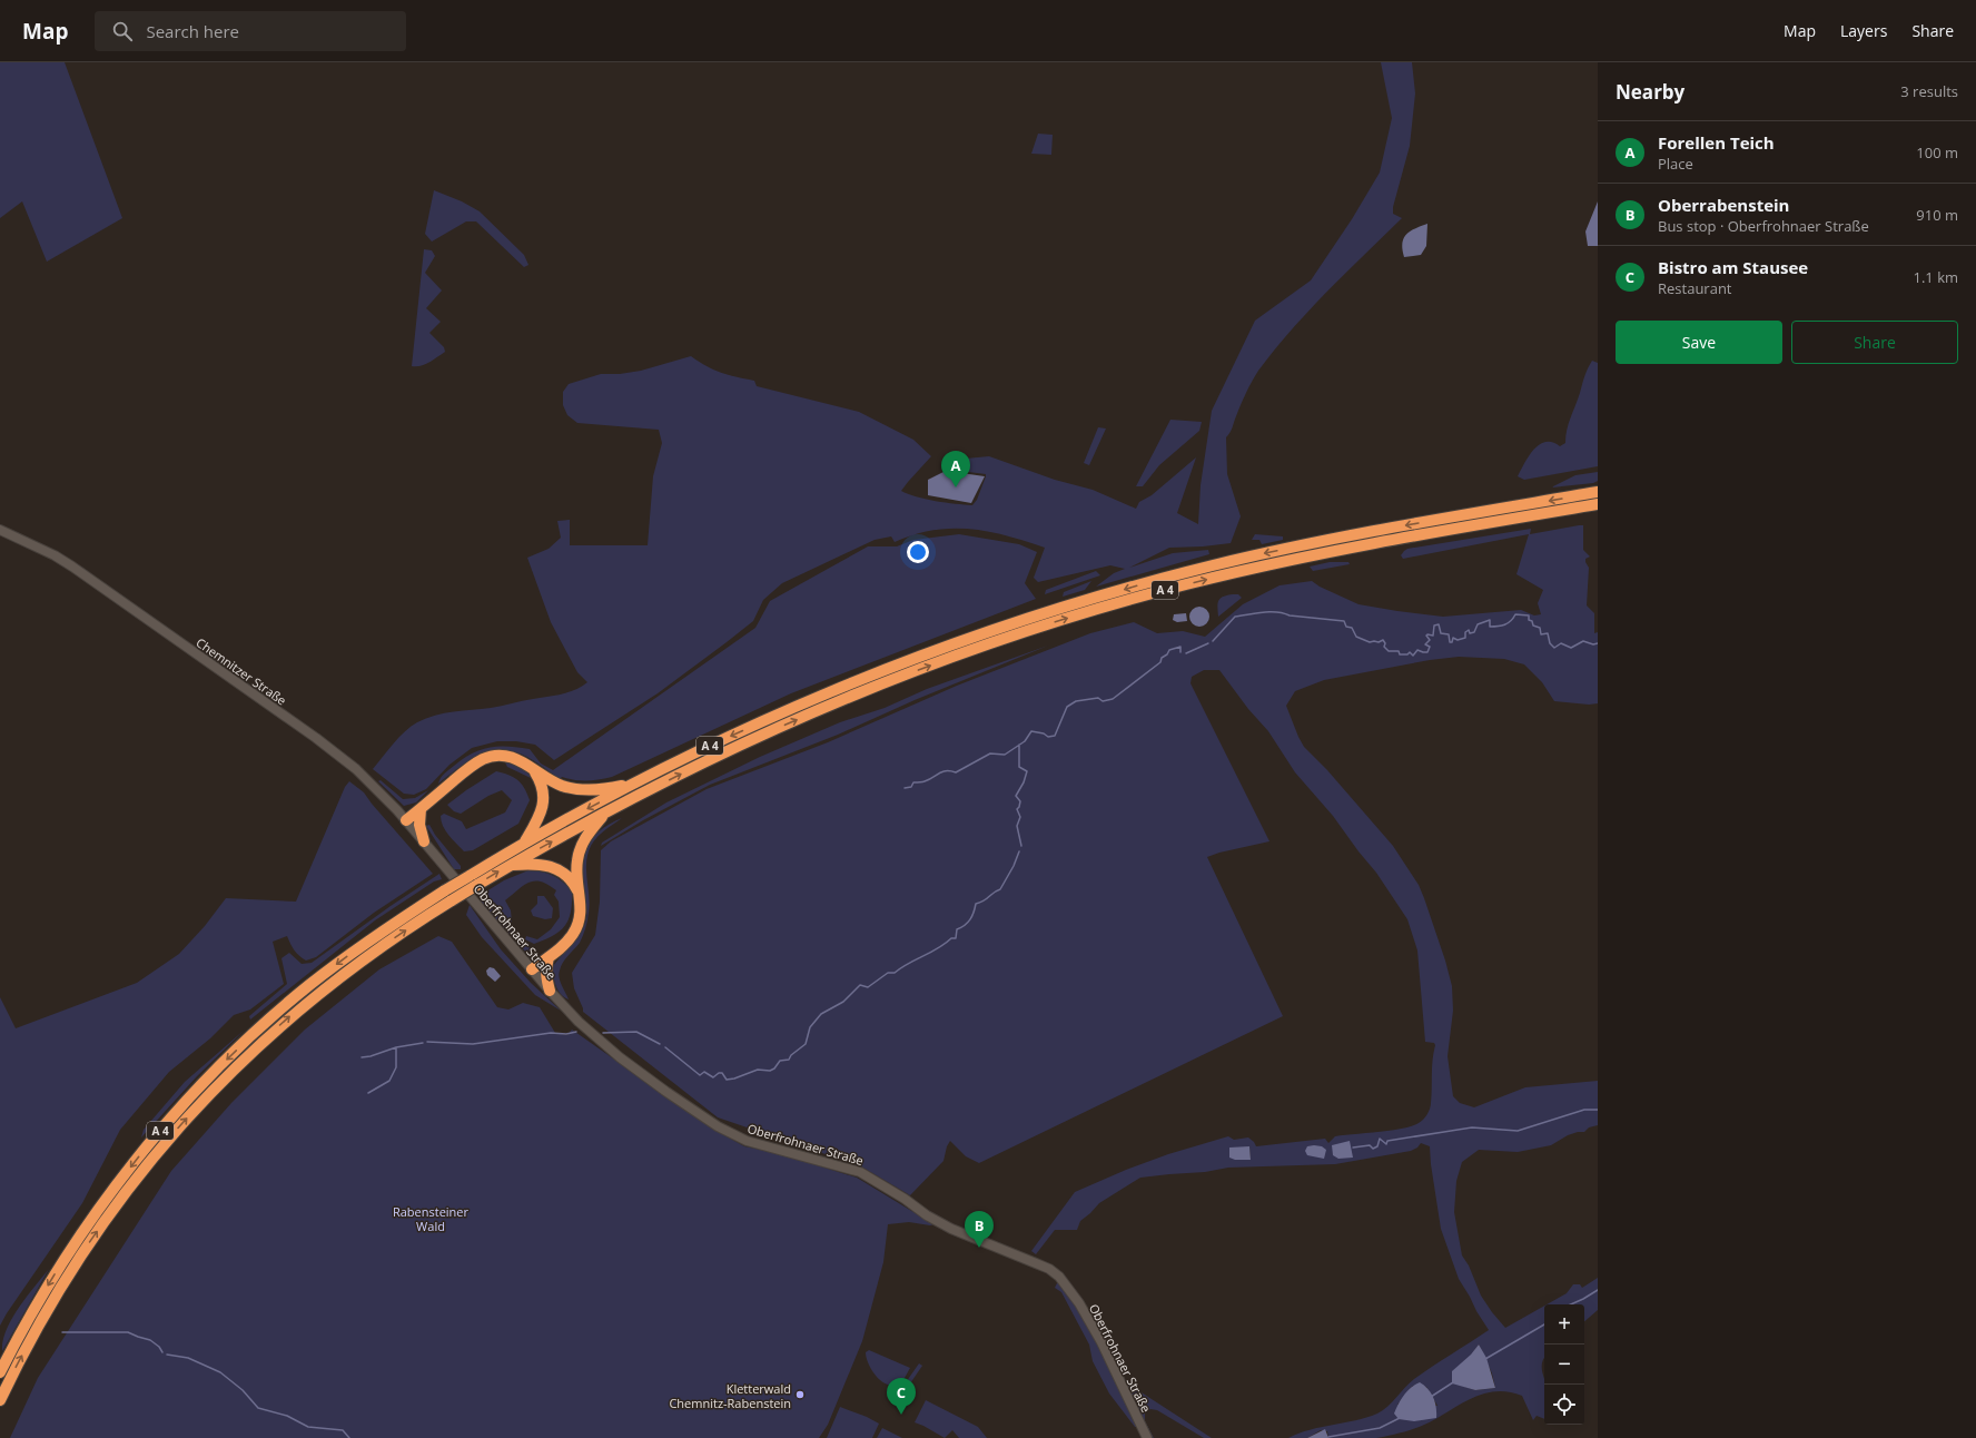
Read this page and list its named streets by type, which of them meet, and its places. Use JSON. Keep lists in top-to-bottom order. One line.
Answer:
{"streets":{"highway":["A 4"],"main road":["Chemnitzer Straße","Oberfrohnaer Straße"]},"crossings":[["Chemnitzer Straße","Oberfrohnaer Straße"]],"parks":["Rabensteiner Wald"],"places":["Kletterwald Chemnitz-Rabenstein"],"page":{"header":"Map","search":"Search here","nav":["Map","Layers","Share"],"heading":["Nearby","3 results"],"list":[{"mark":"A","name":"Forellen Teich","note":"Place","value":"100 m"},{"mark":"B","name":"Oberrabenstein","note":"Bus stop · Oberfrohnaer Straße","value":"910 m"},{"mark":"C","name":"Bistro am Stausee","note":"Restaurant","value":"1.1 km"}],"buttons":["Save","Share"],"pins":["A","B","C"],"map_buttons":["+","−"]}}
